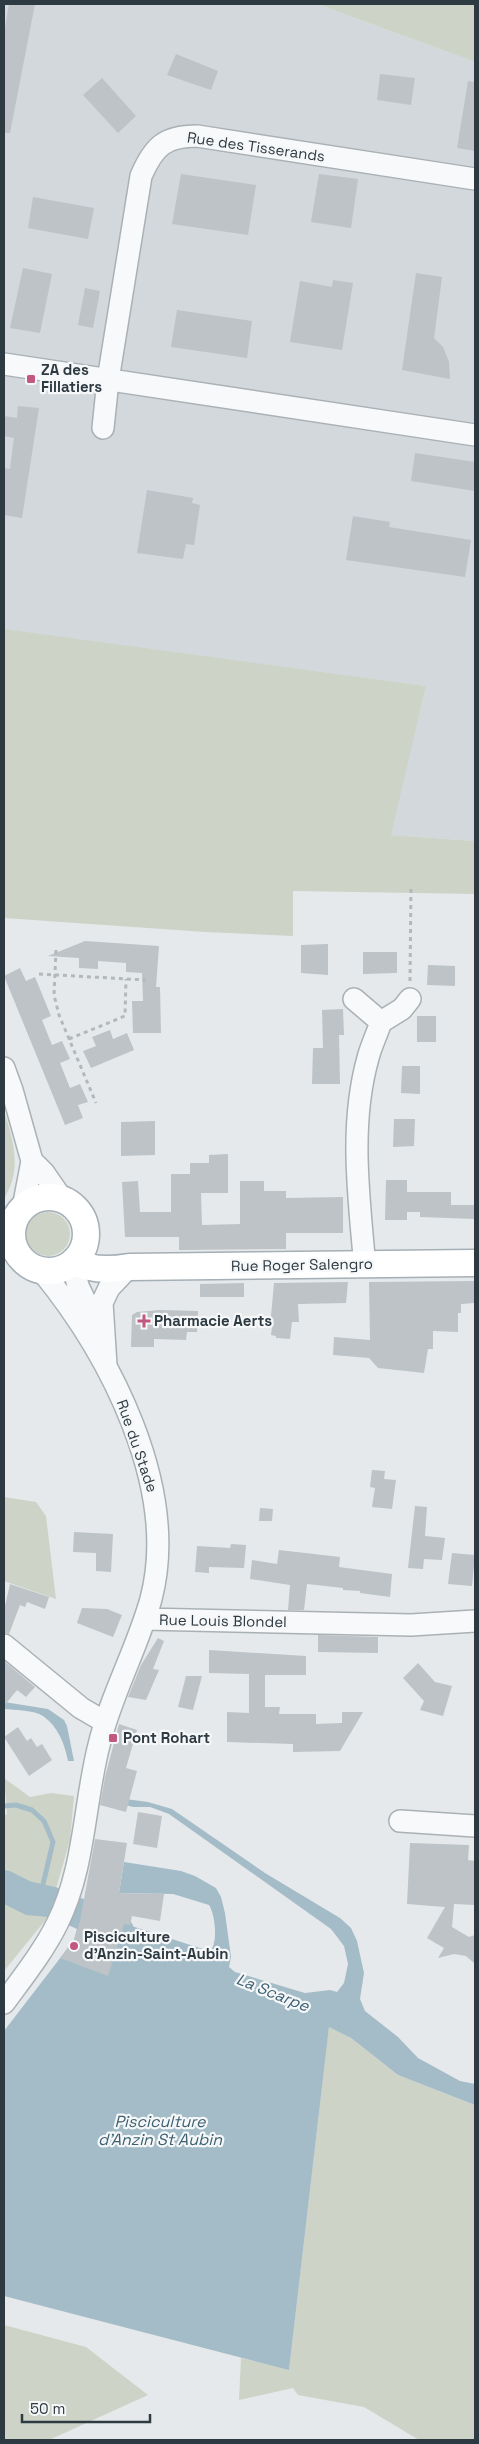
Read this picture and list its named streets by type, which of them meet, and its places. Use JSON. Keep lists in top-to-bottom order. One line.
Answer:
{"streets":{"main road":["Rue Roger Salengro"],"street":["Rue des Tisserands","Rue du Stade","Rue Louis Blondel"]},"crossings":[["Rue Roger Salengro","Rue du Stade"],["Rue du Stade","Rue Louis Blondel"]],"water":["La Scarpe","Pisciculture d’Anzin St Aubin"],"places":{"transit":["ZA des Fillatiers","Pont Rohart"],"health":["Pharmacie Aerts"],"other":["Pisciculture d'Anzin-Saint-Aubin"]},"scale_bar":"50 m"}
